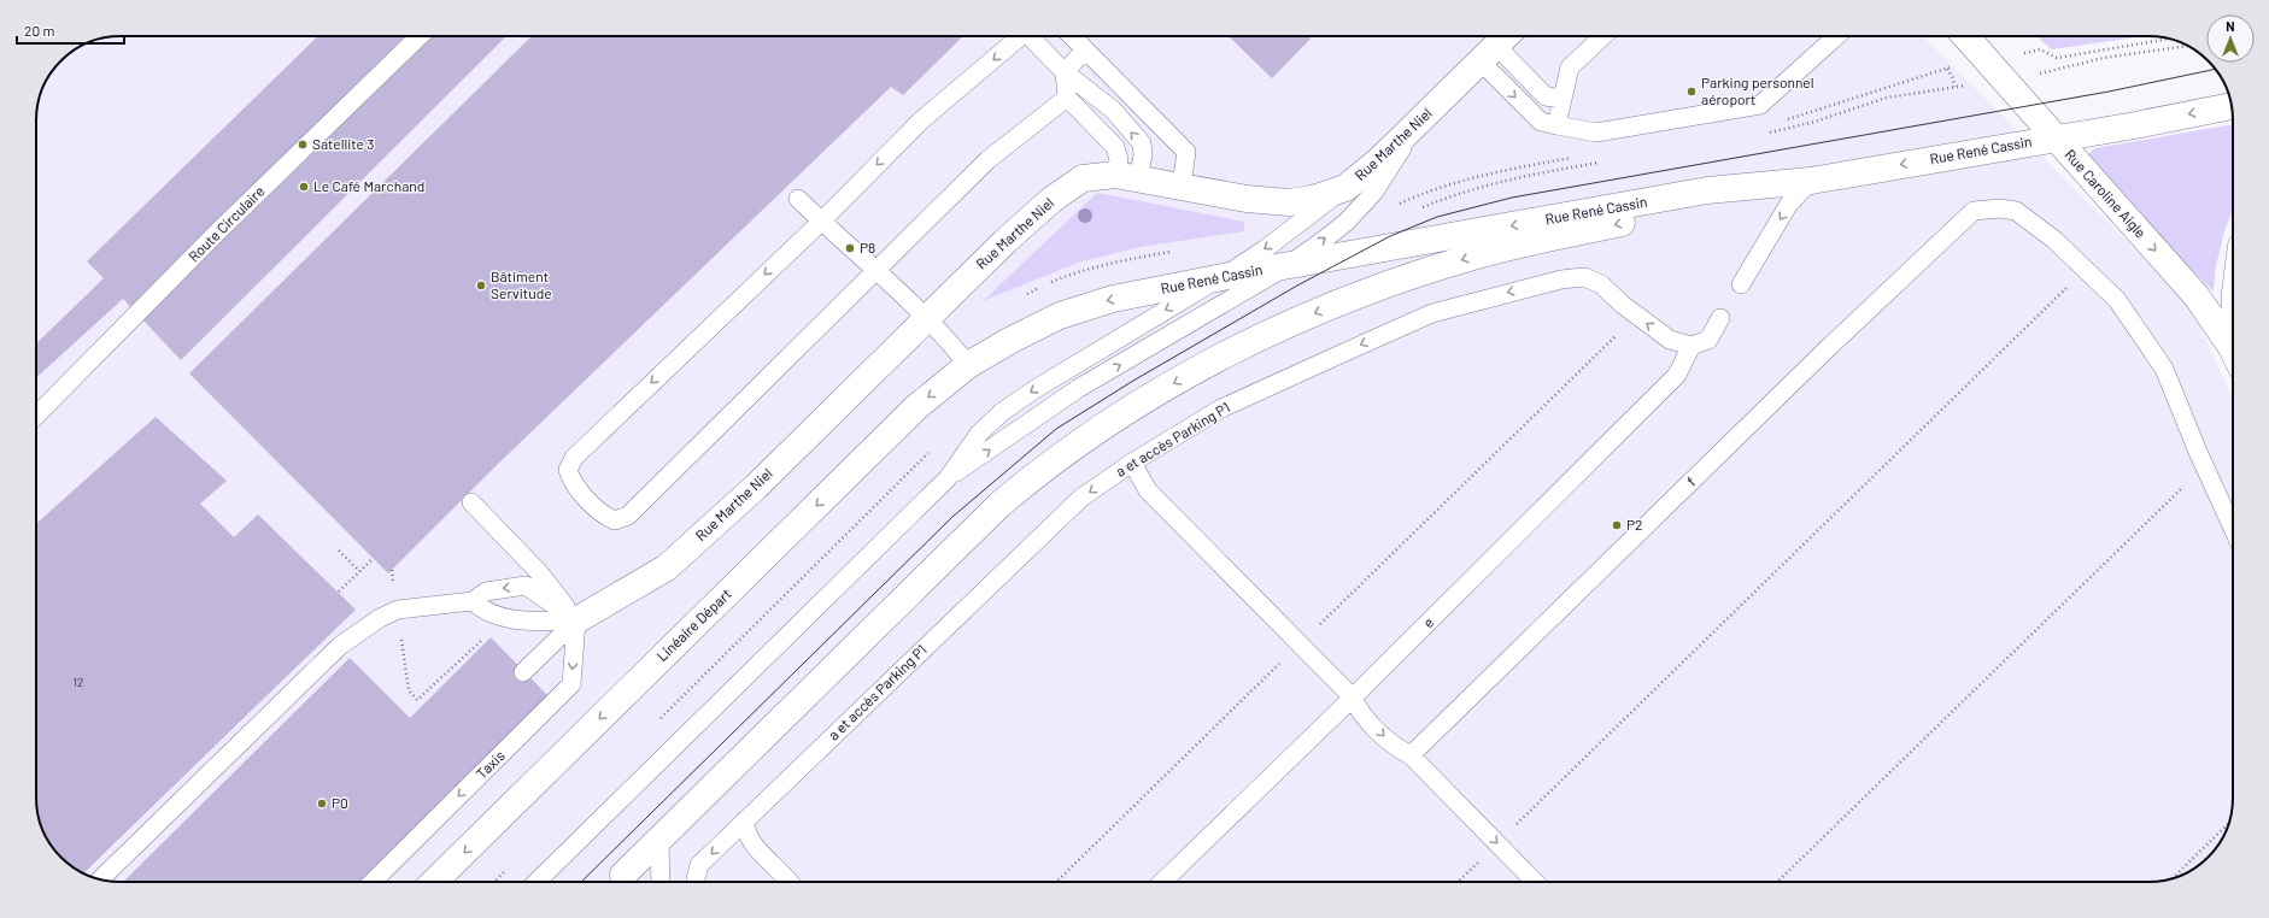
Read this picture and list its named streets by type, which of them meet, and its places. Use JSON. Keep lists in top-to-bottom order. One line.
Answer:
{"streets":{"street":["Rue Marthe Niel","Rue René Cassin","Rue Caroline Aigle","Linéaire Départ"],"lane":["Route Circulaire","a et accès Parking P1","f","e","Taxis"]},"crossings":[["Rue Marthe Niel","Taxis"],["Rue René Cassin","Rue Caroline Aigle"],["Rue René Cassin","Linéaire Départ"],["a et accès Parking P1","e"]],"one_way":["Rue Caroline Aigle"],"places":["Parking personnel aéroport","Satellite 3","Le Café Marchand","P8","Bâtiment Servitude","P2","P0"],"house_numbers":["12"],"scale_bar":"20 m","north":"top"}
